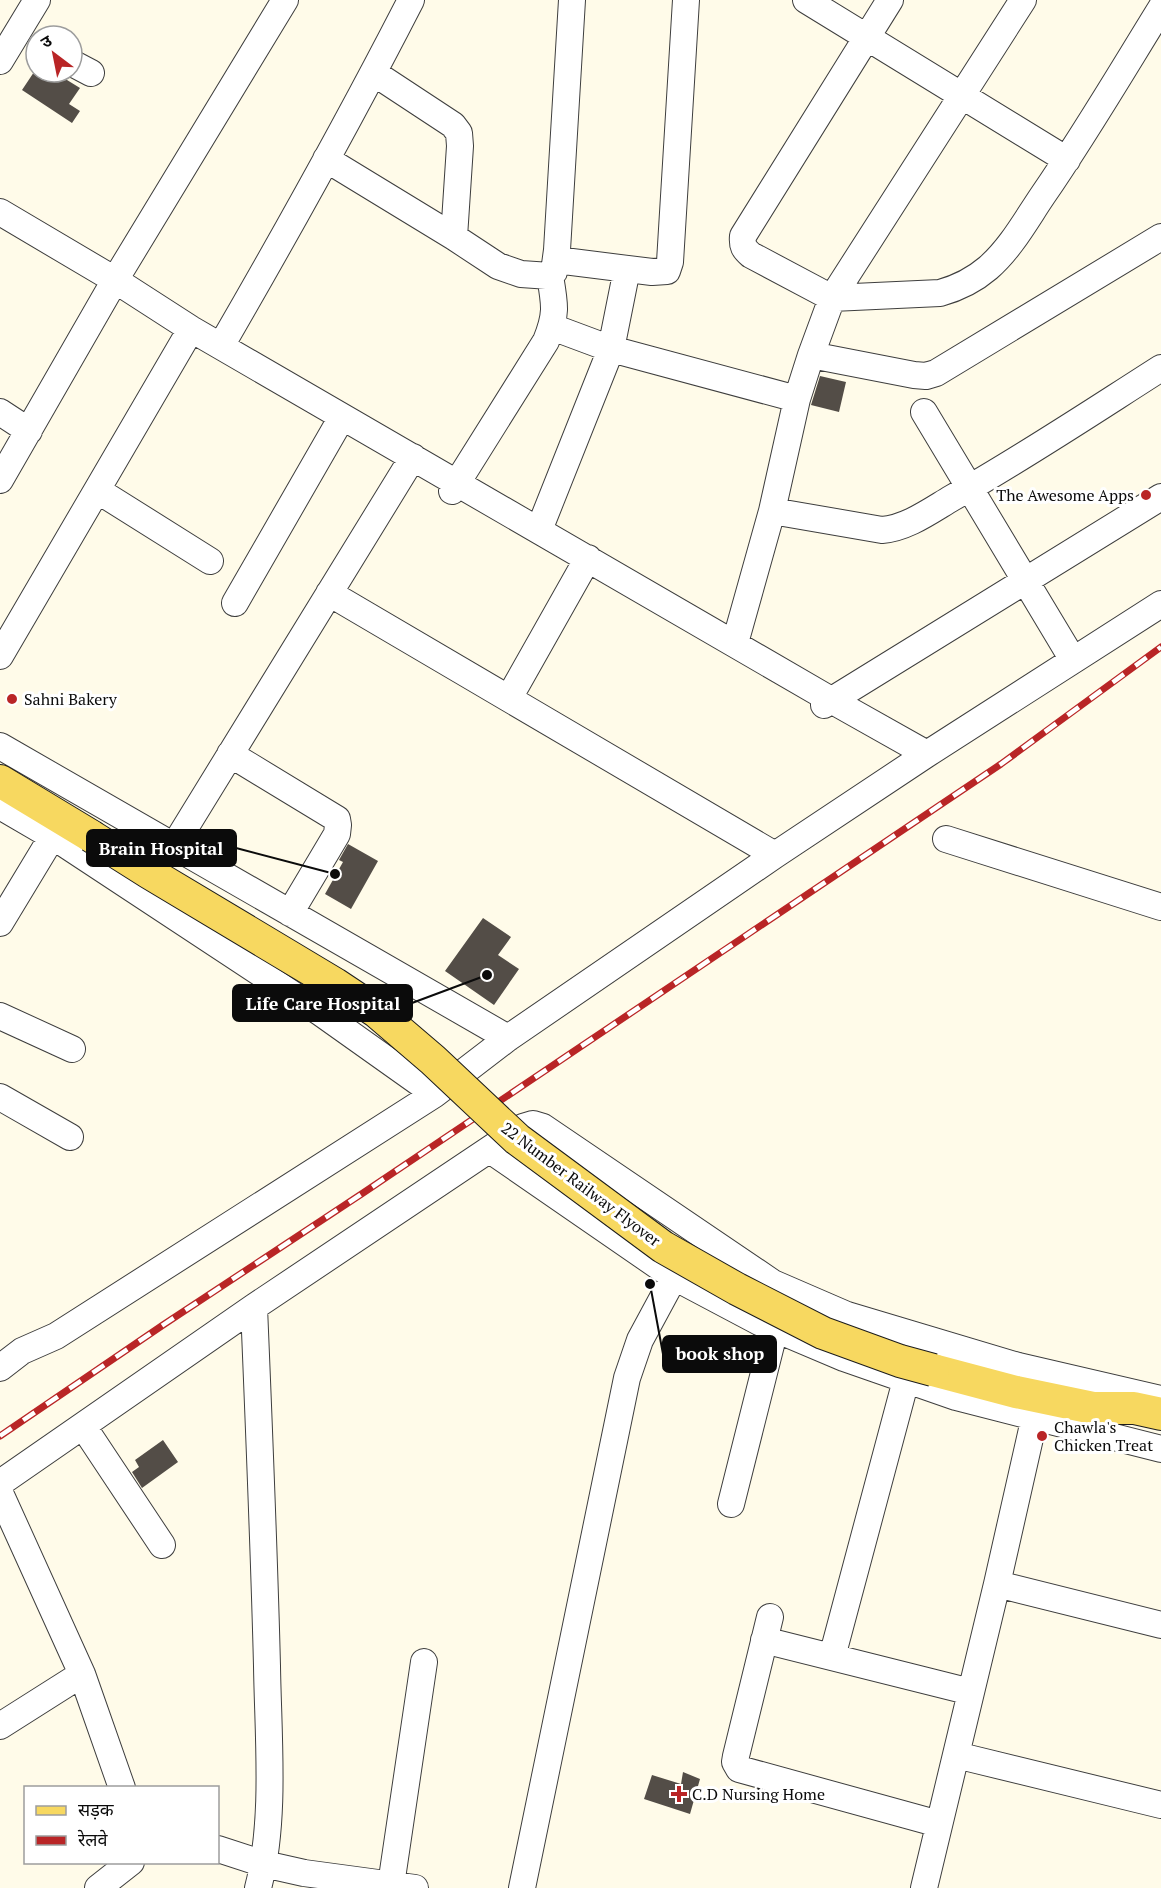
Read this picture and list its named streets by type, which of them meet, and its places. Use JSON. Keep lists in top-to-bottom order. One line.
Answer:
{"streets":{"main road":["22 Number Railway Flyover"]},"places":{"other":["The Awesome Apps","Sahni Bakery","Brain Hospital","Life Care Hospital","book shop","Chawla's Chicken Treat"],"health":["C.D Nursing Home"]},"legend":["सड़क","रेलवे"],"north":"top left"}
